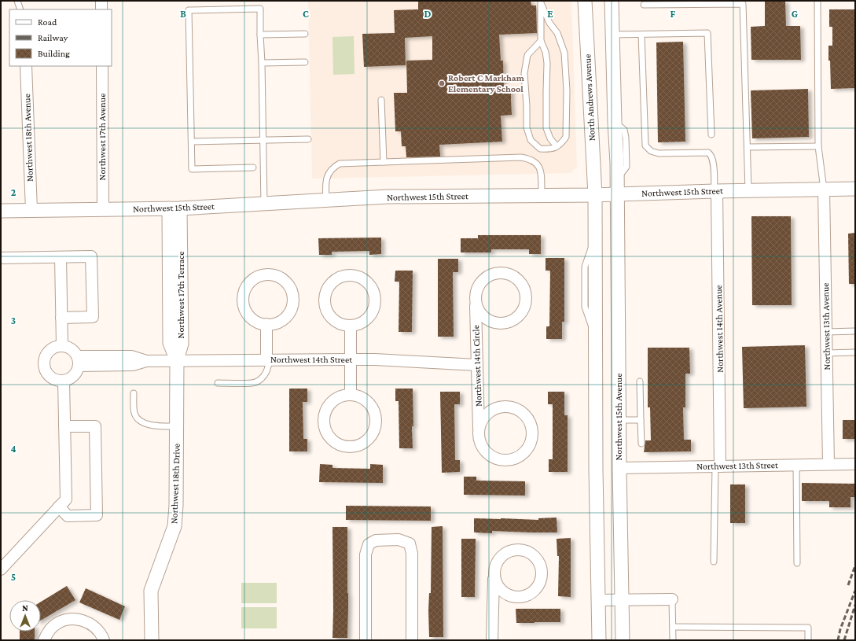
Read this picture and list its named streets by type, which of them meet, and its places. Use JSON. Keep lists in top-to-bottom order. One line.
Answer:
{"streets":{"street":["North Andrews Avenue","Northwest 17th Avenue","Northwest 18th Avenue","Northwest 15th Street","Northwest 17th Terrace","Northwest 13th Avenue","Northwest 14th Avenue","Northwest 14th Street","Northwest 14th Circle","Northwest 15th Avenue","Northwest 13th Street","Northwest 18th Drive"]},"crossings":[["North Andrews Avenue","Northwest 15th Street"],["Northwest 17th Avenue","Northwest 15th Street"],["Northwest 18th Avenue","Northwest 15th Street"],["Northwest 15th Street","Northwest 17th Terrace"],["Northwest 15th Street","Northwest 13th Avenue"],["Northwest 15th Street","Northwest 14th Avenue"],["Northwest 15th Street","Northwest 15th Avenue"],["Northwest 17th Terrace","Northwest 14th Street"],["Northwest 17th Terrace","Northwest 18th Drive"],["Northwest 13th Avenue","Northwest 13th Street"],["Northwest 14th Avenue","Northwest 13th Street"],["Northwest 14th Street","Northwest 14th Circle"],["Northwest 14th Street","Northwest 18th Drive"],["Northwest 15th Avenue","Northwest 13th Street"]],"places":["Robert C Markham Elementary School"],"legend":["Road","Railway","Building"],"north":"top","grid":{"columns":["B","C","D","E","F","G"],"rows":["2","3","4","5"]}}
